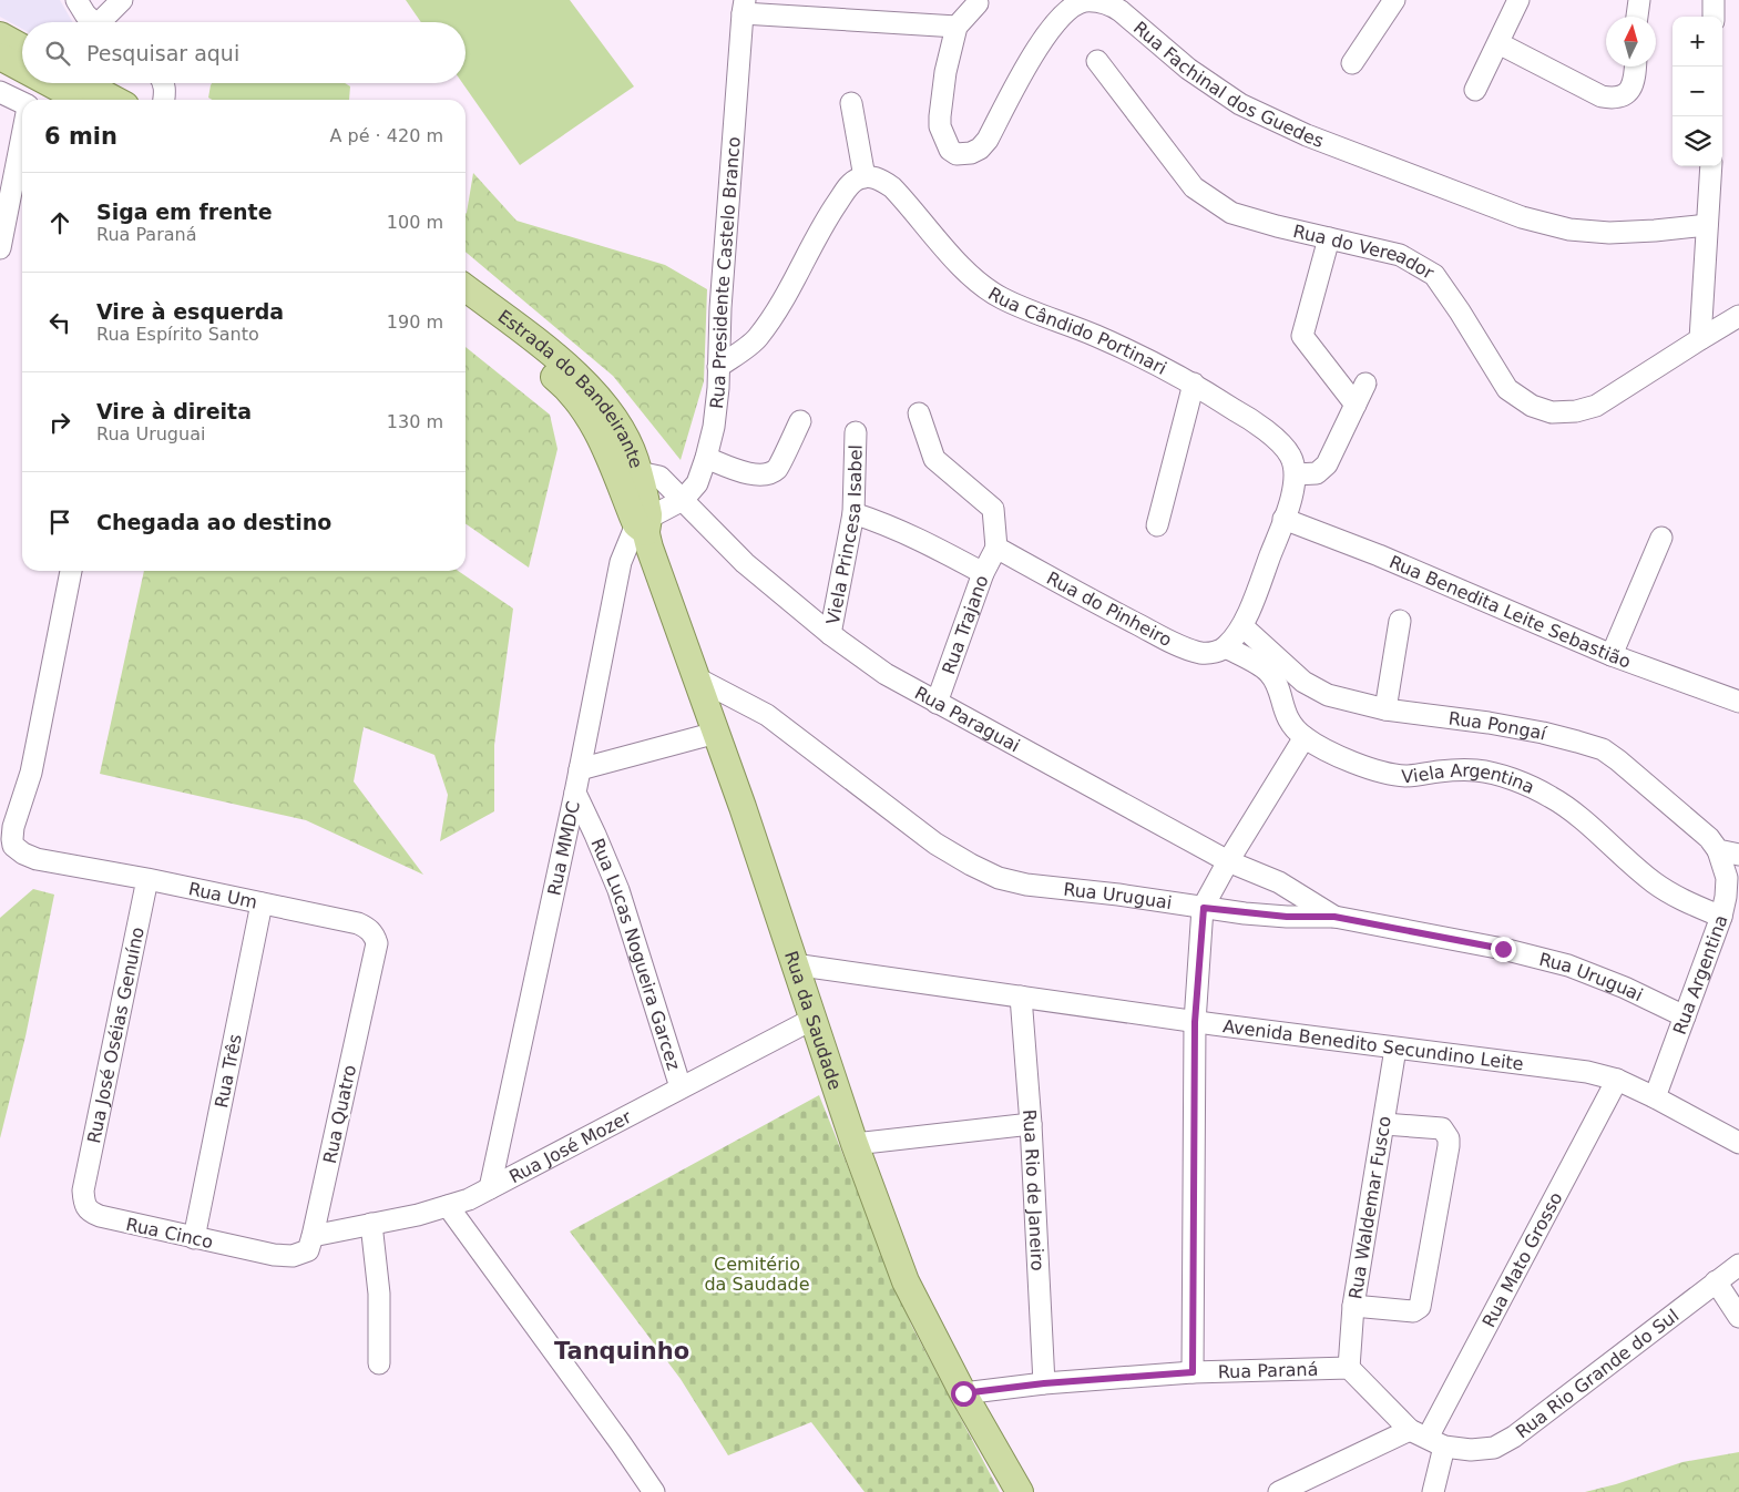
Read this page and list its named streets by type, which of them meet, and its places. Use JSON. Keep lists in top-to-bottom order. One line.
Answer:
{"streets":{"main road":["Estrada do Bandeirante","Rua da Saudade"],"street":["Rua Fachinal dos Guedes","Rua do Vereador","Rua Presidente Castelo Branco","Rua Cândido Portinari","Viela Princesa Isabel","Rua do Pinheiro","Rua Benedita Leite Sebastião","Rua Trajano","Rua Paraguai","Rua Pongaí","Viela Argentina","Rua MMDC","Rua Um","Rua Uruguai","Rua Lucas Nogueira Garcez","Rua Argentina","Rua José Oséias Genuíno","Avenida Benedito Secundino Leite","Rua Três","Rua Quatro","Rua José Mozer","Rua Rio de Janeiro","Rua Waldemar Fusco","Rua Cinco","Rua Mato Grosso","Rua Paraná","Rua Rio Grande do Sul"]},"crossings":[["Rua Presidente Castelo Branco","Estrada do Bandeirante"],["Rua Presidente Castelo Branco","Rua Paraguai"],["Rua Presidente Castelo Branco","Rua MMDC"],["Rua Presidente Castelo Branco","Rua da Saudade"],["Estrada do Bandeirante","Rua Paraguai"],["Estrada do Bandeirante","Rua MMDC"],["Estrada do Bandeirante","Rua da Saudade"],["Viela Princesa Isabel","Rua Paraguai"],["Rua do Pinheiro","Rua Trajano"],["Rua do Pinheiro","Viela Argentina"],["Rua Trajano","Rua Paraguai"],["Rua Paraguai","Rua Uruguai"],["Rua Pongaí","Rua Argentina"],["Viela Argentina","Rua Argentina"],["Rua MMDC","Rua Lucas Nogueira Garcez"],["Rua MMDC","Rua da Saudade"],["Rua MMDC","Rua José Mozer"],["Rua Um","Rua José Oséias Genuíno"],["Rua Um","Rua Três"],["Rua Um","Rua Quatro"],["Rua Uruguai","Rua Argentina"],["Rua Uruguai","Rua da Saudade"],["Rua Lucas Nogueira Garcez","Rua José Mozer"],["Rua Argentina","Avenida Benedito Secundino Leite"],["Rua da Saudade","Avenida Benedito Secundino Leite"],["Rua da Saudade","Rua José Mozer"],["Rua da Saudade","Rua Paraná"],["Rua José Oséias Genuíno","Rua Cinco"],["Avenida Benedito Secundino Leite","Rua Rio de Janeiro"],["Avenida Benedito Secundino Leite","Rua Waldemar Fusco"],["Avenida Benedito Secundino Leite","Rua Mato Grosso"],["Rua Três","Rua Cinco"],["Rua Quatro","Rua José Mozer"],["Rua Quatro","Rua Cinco"],["Rua Rio de Janeiro","Rua Paraná"],["Rua Waldemar Fusco","Rua Paraná"],["Rua Mato Grosso","Rua Rio Grande do Sul"]],"districts":["Tanquinho"],"parks":["Cemitério da Saudade"],"north":"top","page":{"map_buttons":["+","−"],"search":"Pesquisar aqui","heading":["6 min","A pé · 420 m"],"list":[["Siga em frente","Rua Paraná","100 m"],["Vire à esquerda","Rua Espírito Santo","190 m"],["Vire à direita","Rua Uruguai","130 m"],"Chegada ao destino"]}}
